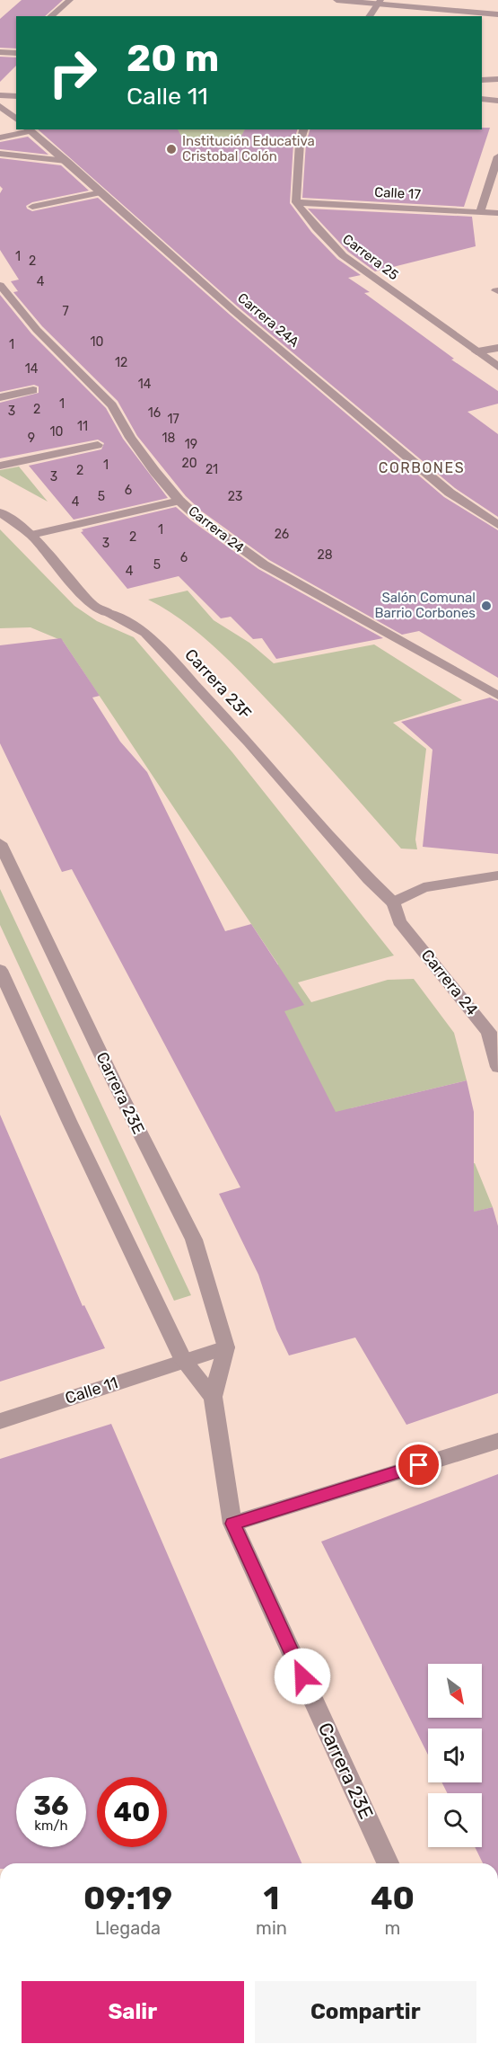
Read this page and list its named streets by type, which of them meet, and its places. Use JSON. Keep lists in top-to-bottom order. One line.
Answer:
{"streets":{"street":["Calle 17","Carrera 25","Carrera 24A","Carrera 24","Carrera 23F","Carrera 23E","Calle 11"]},"crossings":[["Calle 17","Carrera 25"],["Carrera 24","Carrera 23F"],["Carrera 23E","Calle 11"]],"districts":["CORBONES"],"places":["Institución Educativa Cristobal Colón","Salón Comunal Barrio Corbones"],"house_numbers":["1","2","4","7","10","1","12","14","14","1","2","3","16","17","11","10","9","18","19","20","1","21","2","3","6","5","23","4","1","26","2","3","28","6","5","4"],"north":"bottom right","page":{"turn":["20 m","Calle 11"],"speed":"36 km/h","limit":"40","eta":["09:19","Llegada","1","min","40","m"],"buttons":["Salir","Compartir"]}}
